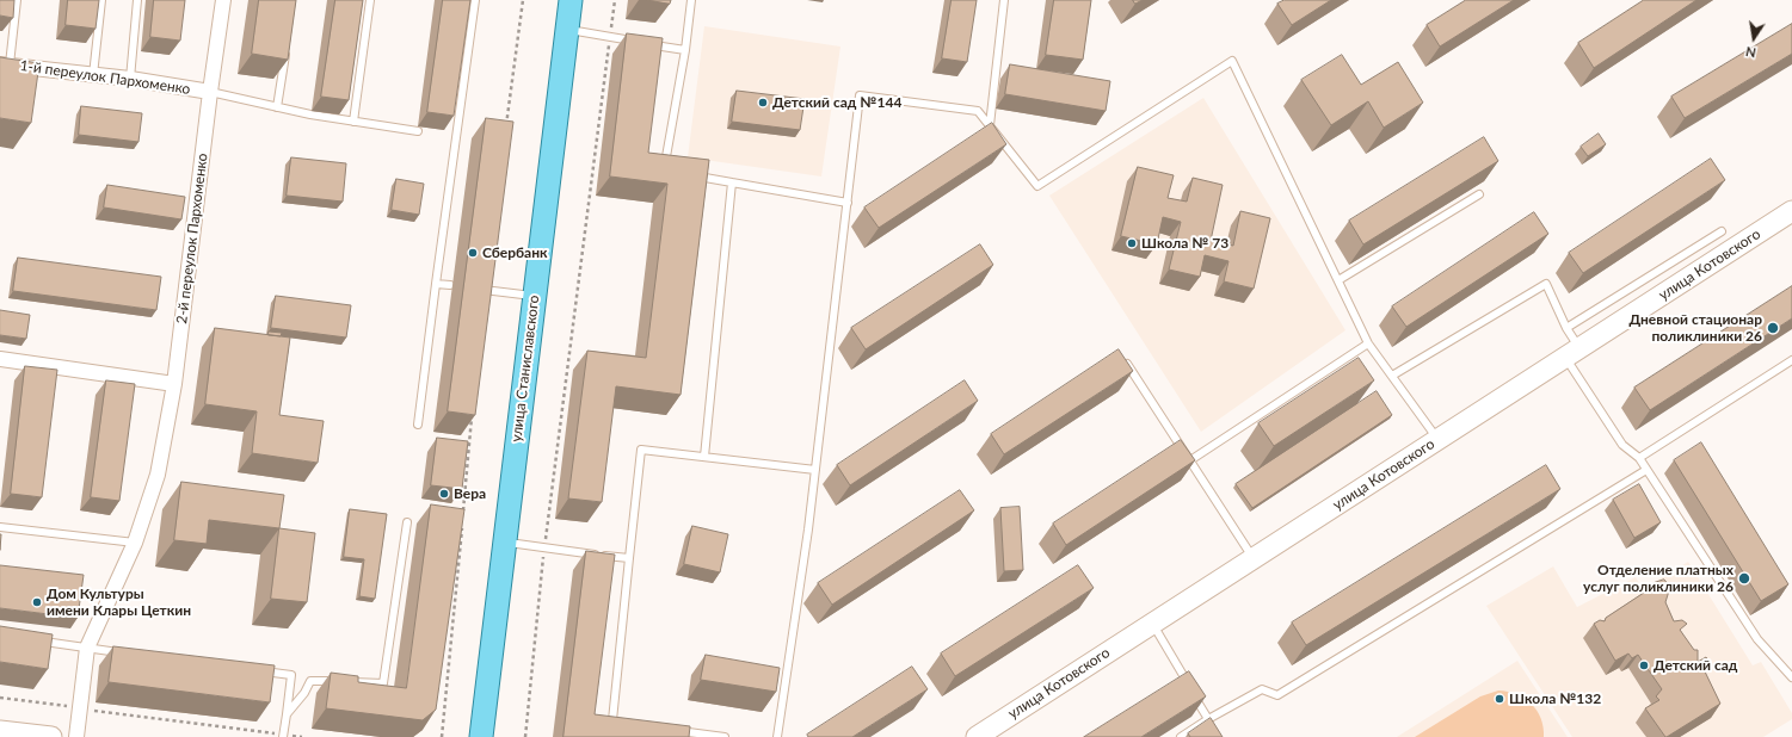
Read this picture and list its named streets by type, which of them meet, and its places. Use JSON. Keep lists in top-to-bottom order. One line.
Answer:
{"streets":{"main road":["улица Станиславского"],"street":["1-й переулок Пархоменко","2-й переулок Пархоменко","улица Котовского"]},"crossings":[["1-й переулок Пархоменко","2-й переулок Пархоменко"]],"places":["Детский сад №144","Школа № 73","Сбербанк","Дневной стационар поликлиники 26","Вера","Отделение платных услуг поликлиники 26","Дом Культуры имени Клары Цеткин","Детский сад","Школа №132"],"north":"bottom"}
